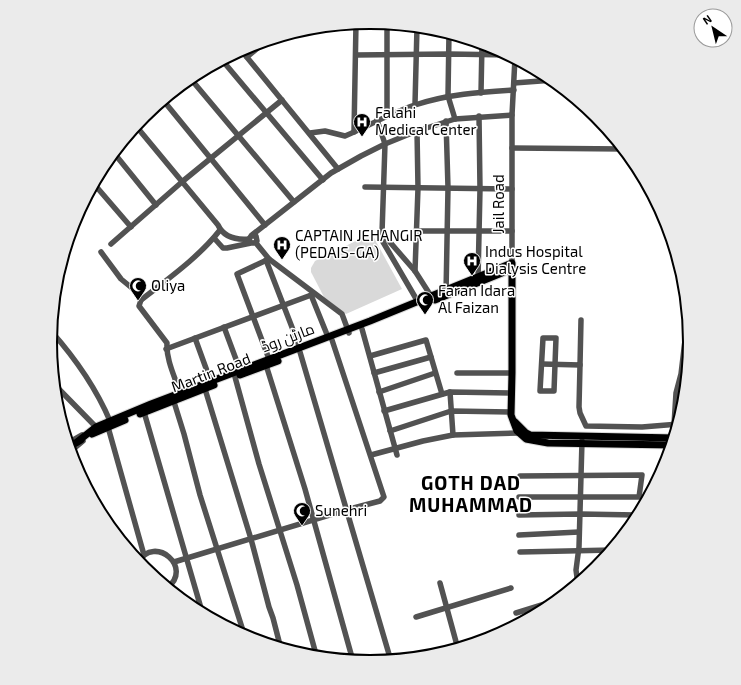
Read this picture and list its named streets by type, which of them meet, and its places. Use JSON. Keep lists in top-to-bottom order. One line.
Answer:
{"streets":{"main road":["Jail Road","مارٹن روڈ","Martin Road"]},"crossings":[["Jail Road","Martin Road"],["مارٹن روڈ","Martin Road"]],"districts":["GOTH DAD MUHAMMAD"],"places":{"hospital":["Falahi Medical Center","CAPTAIN JEHANGIR (PEDAIS-GA)","Indus Hospital Dialysis Centre"],"mosque":["Oliya","Faran Idara Al Faizan","Sunehri"]},"north":"top left"}
